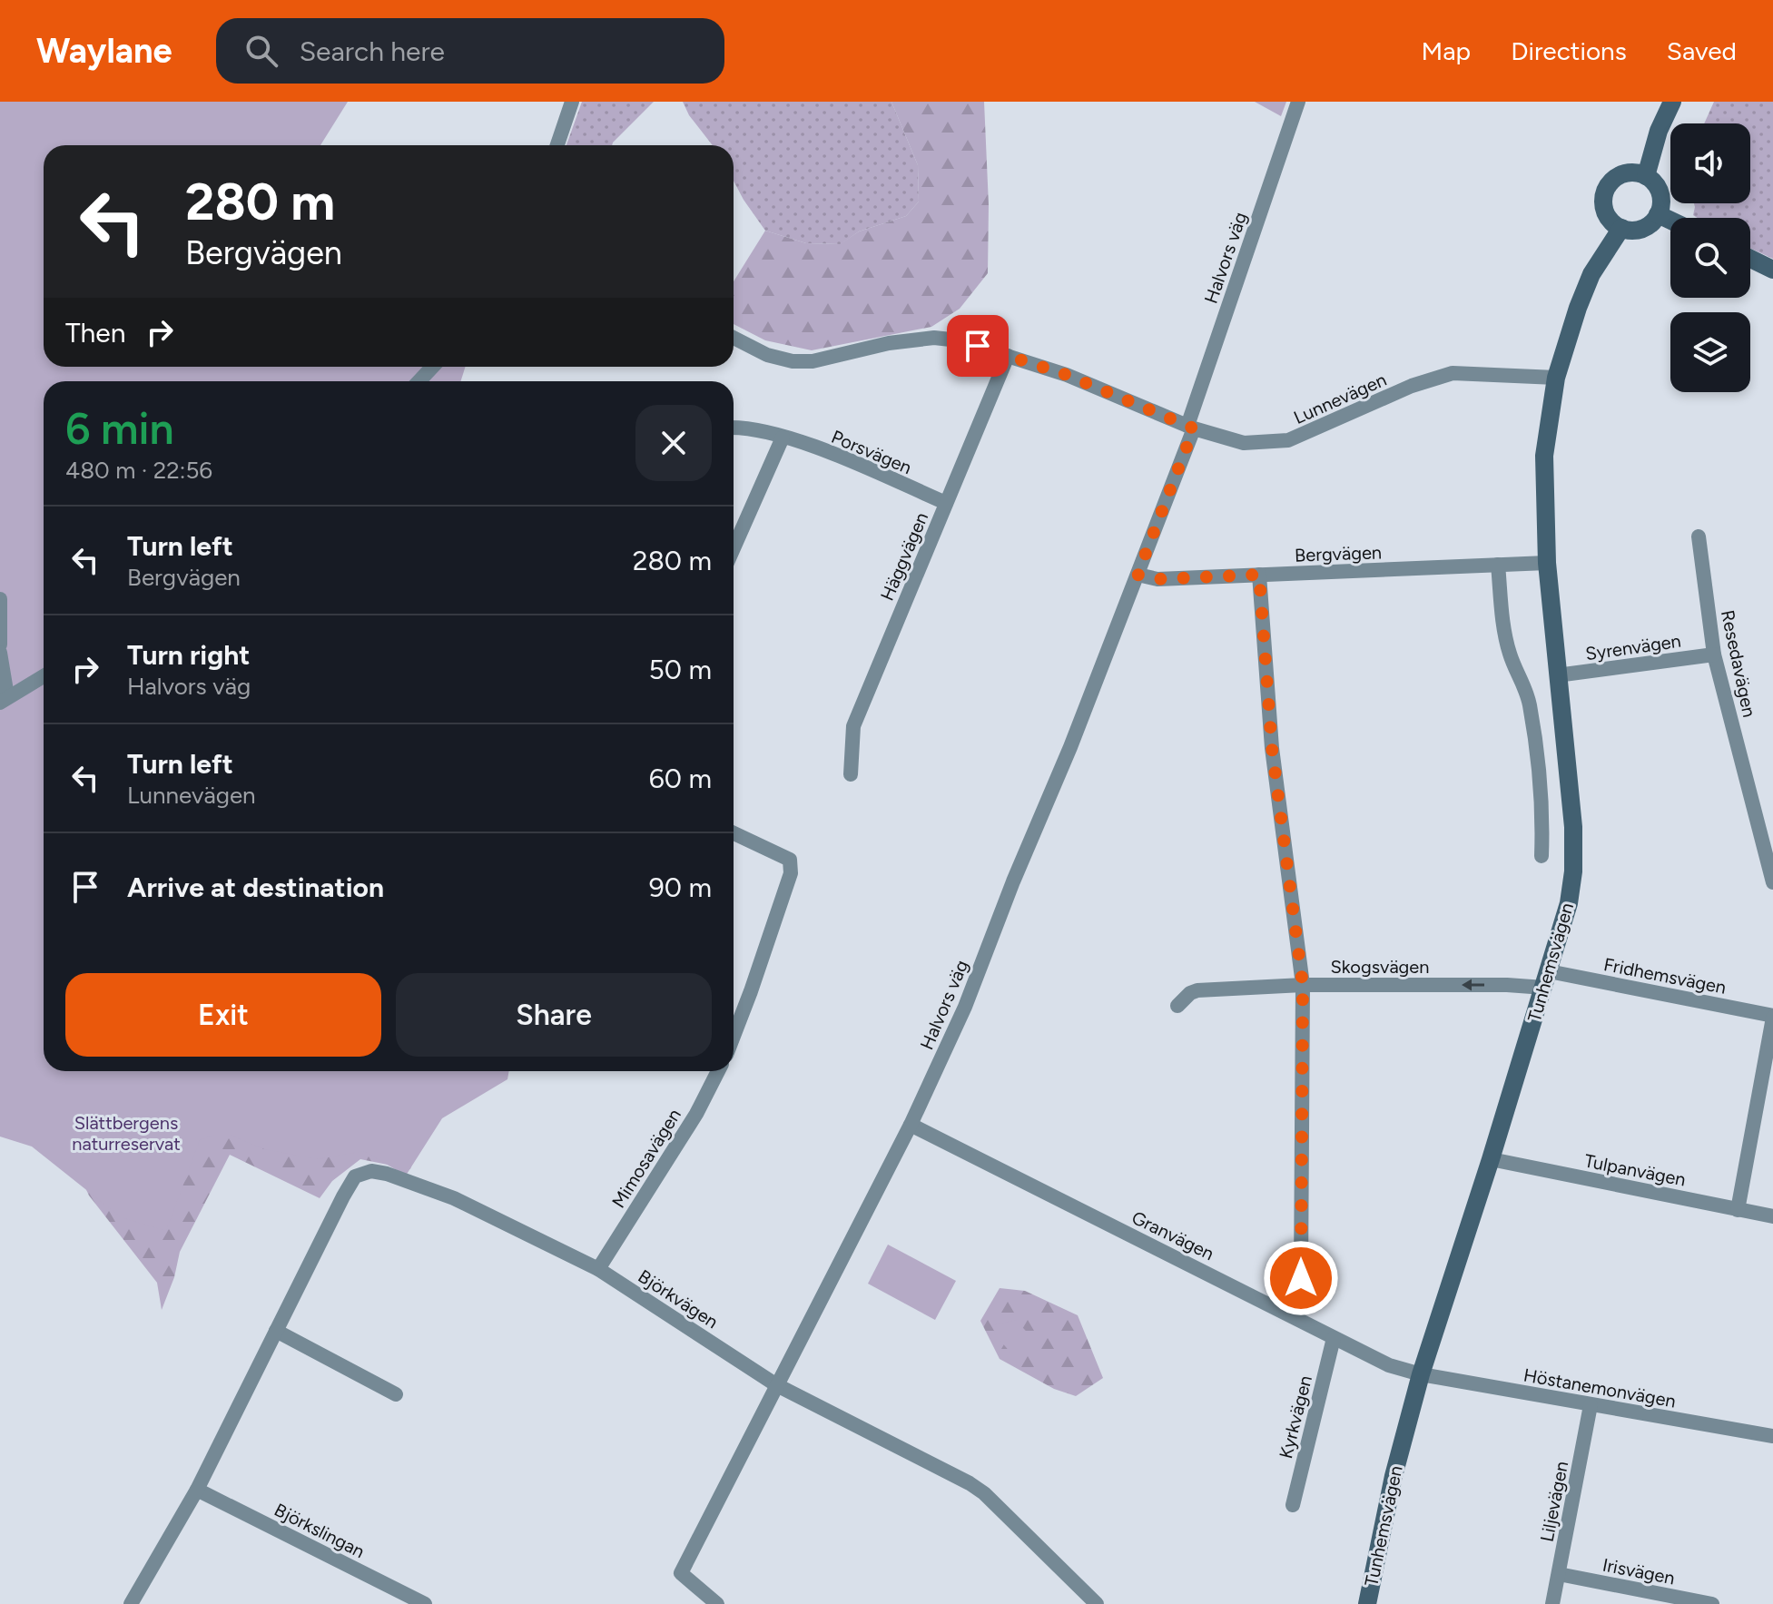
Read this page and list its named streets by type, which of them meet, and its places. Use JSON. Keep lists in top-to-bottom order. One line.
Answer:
{"streets":{"street":["Halvors väg","Lunnevägen","Porsvägen","Bergvägen","Häggvägen","Syrenvägen","Resedavägen","Tunhemsvägen","Skogsvägen","Fridhemsvägen","Mimosavägen","Tulpanvägen","Granvägen","Björkvägen","Höstanemonvägen","Kyrkvägen","Liljevägen","Björkslingan","Irisvägen"]},"crossings":[["Halvors väg","Lunnevägen"],["Halvors väg","Bergvägen"],["Halvors väg","Granvägen"],["Halvors väg","Björkvägen"],["Lunnevägen","Häggvägen"],["Lunnevägen","Tunhemsvägen"],["Porsvägen","Häggvägen"],["Bergvägen","Tunhemsvägen"],["Syrenvägen","Resedavägen"],["Syrenvägen","Tunhemsvägen"],["Tunhemsvägen","Skogsvägen"],["Tunhemsvägen","Fridhemsvägen"],["Tunhemsvägen","Tulpanvägen"],["Tunhemsvägen","Granvägen"],["Tunhemsvägen","Höstanemonvägen"],["Skogsvägen","Fridhemsvägen"],["Mimosavägen","Björkvägen"],["Granvägen","Höstanemonvägen"],["Granvägen","Kyrkvägen"],["Björkvägen","Björkslingan"],["Höstanemonvägen","Liljevägen"],["Liljevägen","Irisvägen"]],"one_way":["Skogsvägen"],"parks":["Slättbergens naturreservat"],"page":{"header":"Waylane","search":"Search here","nav":["Map","Directions","Saved"],"turn":["280 m","Bergvägen"],"then":"Then","heading":["6 min","480 m · 22:56"],"list":[{"name":"Turn left","note":"Bergvägen","value":"280 m"},{"name":"Turn right","note":"Halvors väg","value":"50 m"},{"name":"Turn left","note":"Lunnevägen","value":"60 m"},{"name":"Arrive at destination","value":"90 m"}],"buttons":["Exit","Share"]}}
